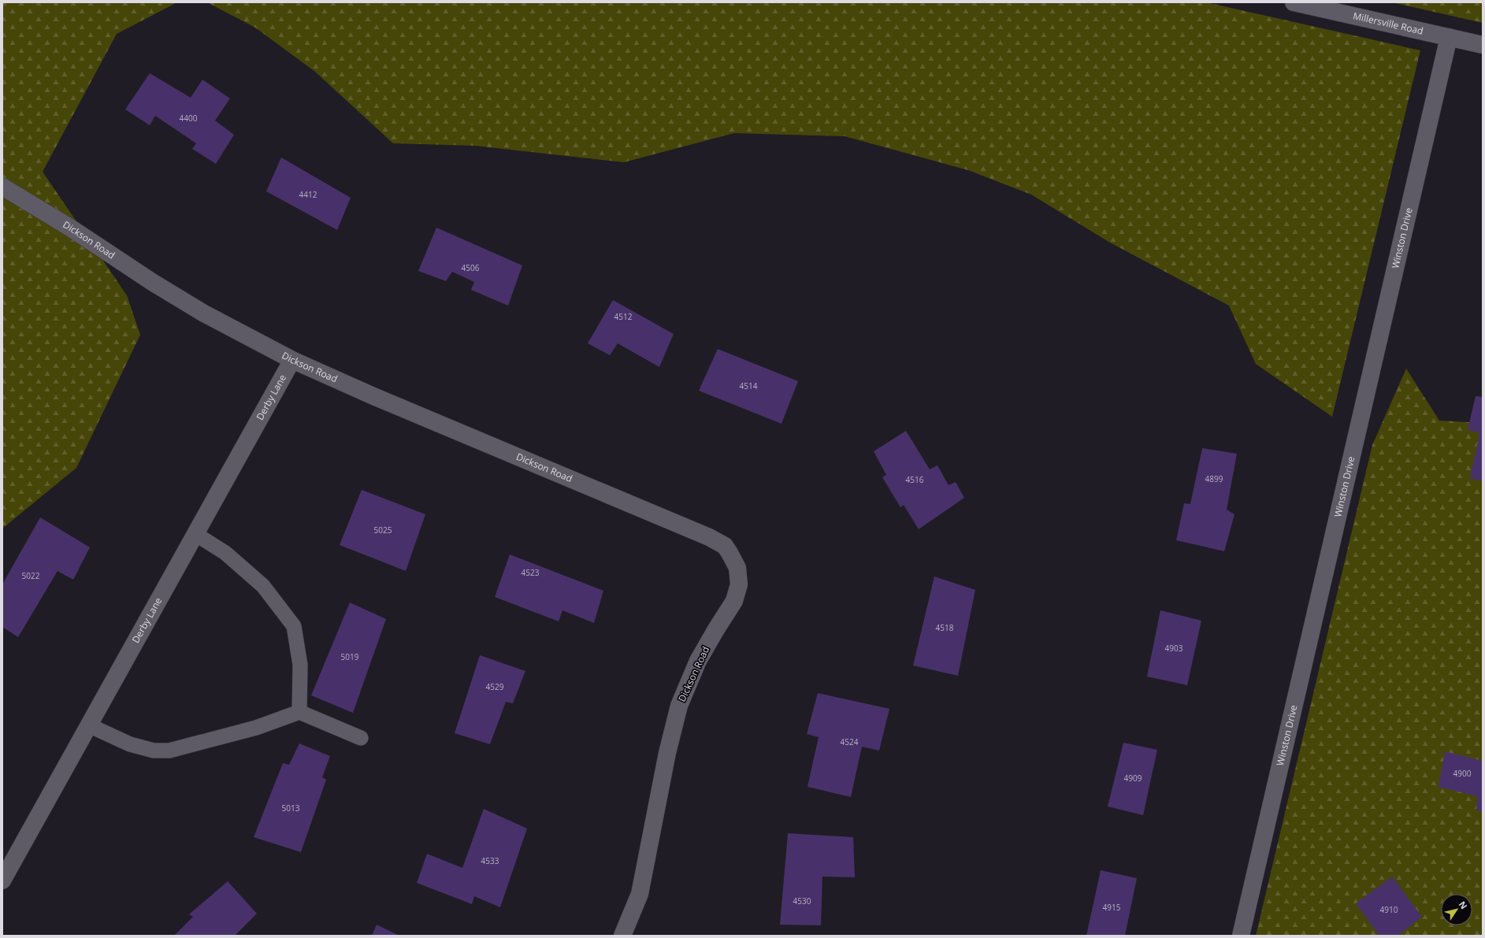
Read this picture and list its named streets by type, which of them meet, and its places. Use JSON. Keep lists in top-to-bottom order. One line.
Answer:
{"streets":{"street":["Millersville Road","Winston Drive","Dickson Road","Derby Lane"]},"crossings":[["Millersville Road","Winston Drive"],["Dickson Road","Derby Lane"]],"house_numbers":["4400","4412","4506","4512","4514","4899","4516","5025","4523","5022","4518","4903","5019","4529","4524","4900","4909","5013","4533","4530","4915","4910"],"north":"top right"}
